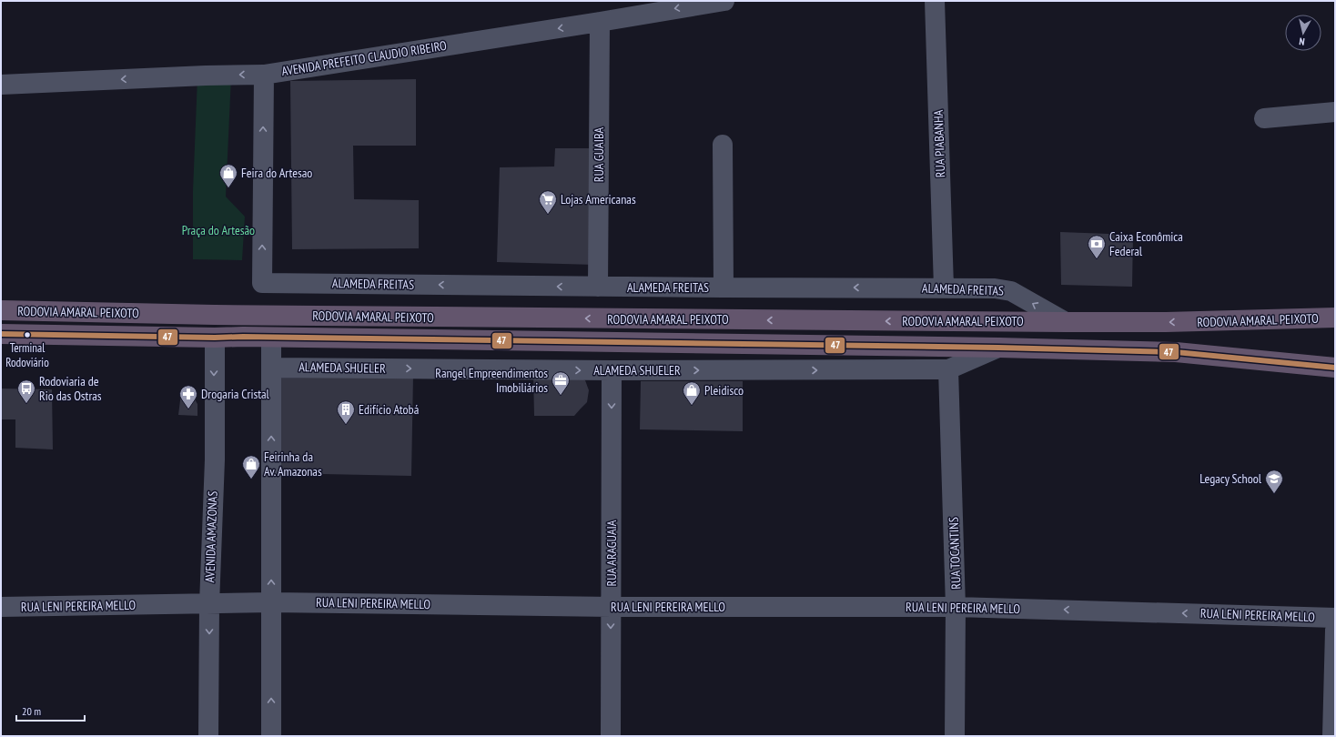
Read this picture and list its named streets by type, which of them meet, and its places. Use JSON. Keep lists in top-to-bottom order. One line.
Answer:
{"streets":{"highway":["RODOVIA AMARAL PEIXOTO"],"street":["AVENIDA PREFEITO CLAUDIO RIBEIRO","RUA PIABANHA","RUA GUAIBA","ALAMEDA FREITAS","ALAMEDA SHUELER","AVENIDA AMAZONAS","RUA ARAGUAIA","RUA TOCANTINS","RUA LENI PEREIRA MELLO"]},"crossings":[["AVENIDA PREFEITO CLAUDIO RIBEIRO","RUA GUAIBA"],["AVENIDA PREFEITO CLAUDIO RIBEIRO","ALAMEDA FREITAS"],["RUA PIABANHA","ALAMEDA FREITAS"],["RUA GUAIBA","ALAMEDA FREITAS"],["ALAMEDA FREITAS","RODOVIA AMARAL PEIXOTO"],["RODOVIA AMARAL PEIXOTO","ALAMEDA SHUELER"],["RODOVIA AMARAL PEIXOTO","AVENIDA AMAZONAS"],["ALAMEDA SHUELER","RUA ARAGUAIA"],["ALAMEDA SHUELER","RUA TOCANTINS"],["AVENIDA AMAZONAS","RUA LENI PEREIRA MELLO"],["RUA ARAGUAIA","RUA LENI PEREIRA MELLO"],["RUA TOCANTINS","RUA LENI PEREIRA MELLO"]],"one_way":["AVENIDA PREFEITO CLAUDIO RIBEIRO","ALAMEDA FREITAS","ALAMEDA SHUELER","RUA ARAGUAIA"],"parks":["Praça do Artesão"],"places":{"shop":["Feira do Artesao","Pleidisco","Feirinha da Av. Amazonas"],"supermarket":["Lojas Americanas"],"bank":["Caixa Econômica Federal"],"other":["Terminal Rodoviário"],"office":["Rangel Empreendimentos Imobiliários"],"bus stop":["Rodoviaria de Rio das Ostras"],"pharmacy":["Drogaria Cristal"],"building":["Edifício Atobá"],"school or university":["Legacy School"]},"lines":["transit line 47"],"scale_bar":"20 m","north":"bottom"}
